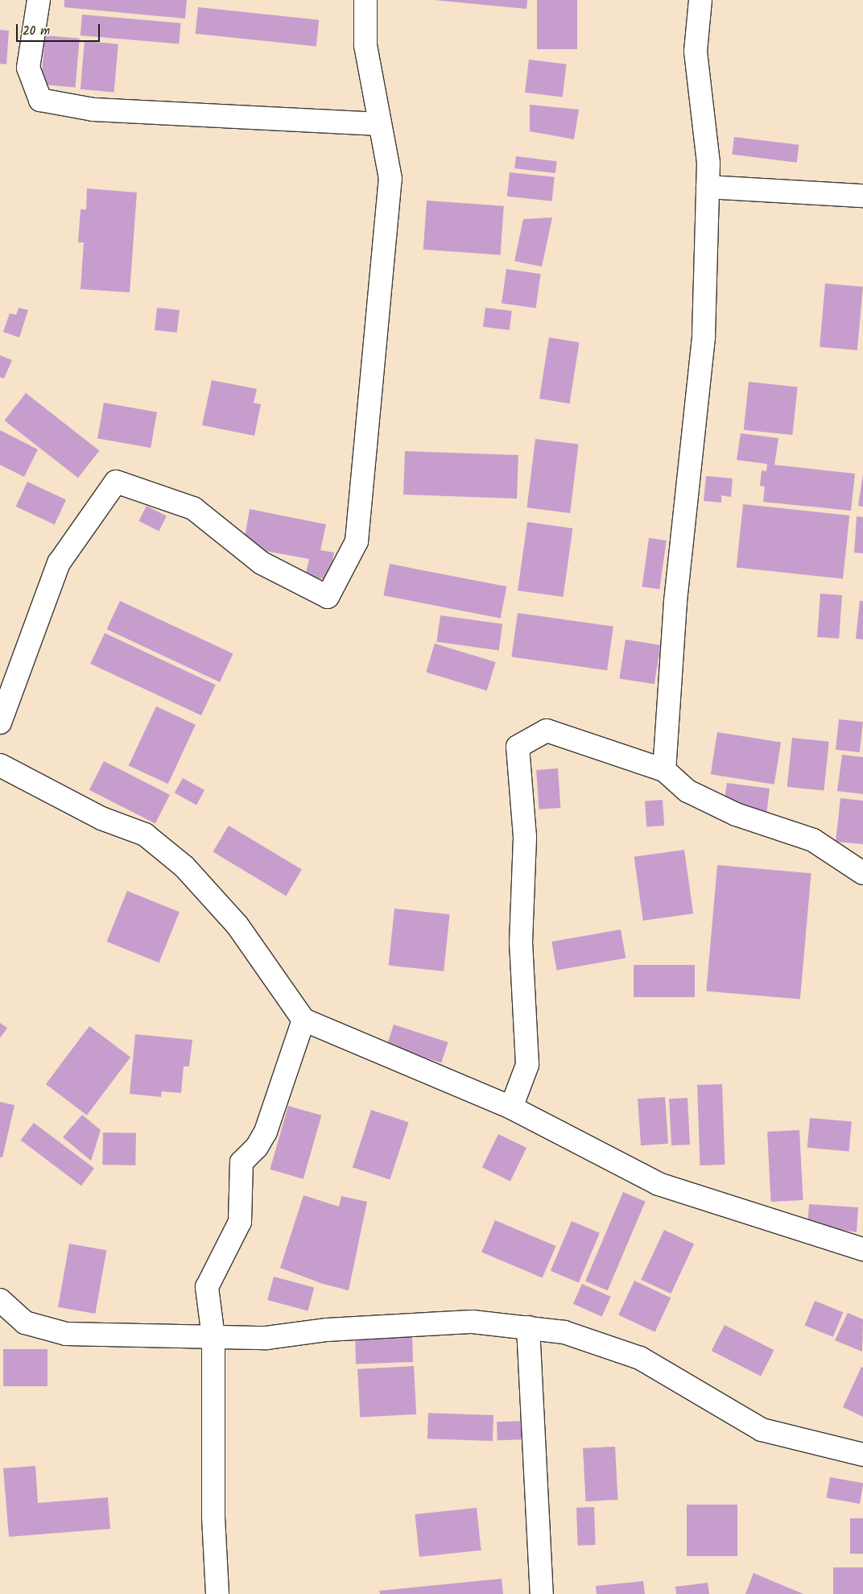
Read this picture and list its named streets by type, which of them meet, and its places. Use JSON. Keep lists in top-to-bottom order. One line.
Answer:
{"scale_bar":"20 m"}
